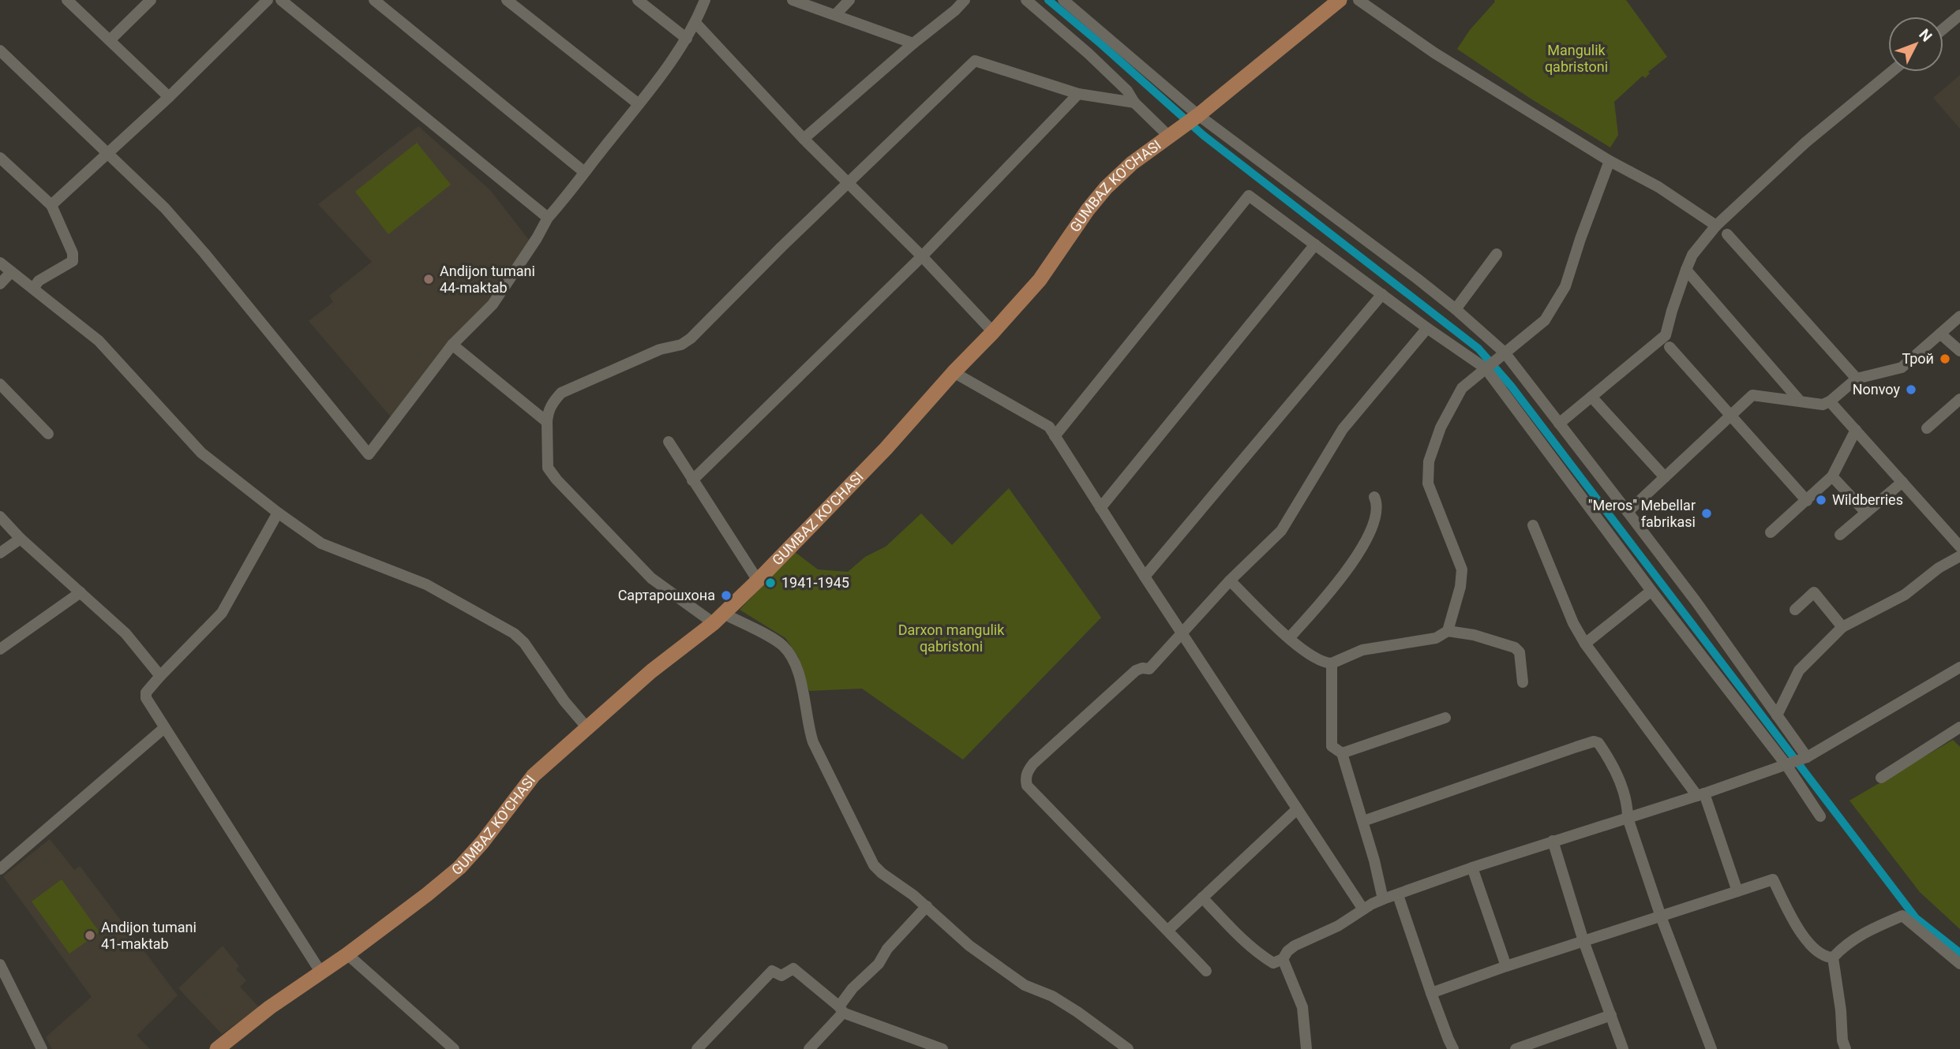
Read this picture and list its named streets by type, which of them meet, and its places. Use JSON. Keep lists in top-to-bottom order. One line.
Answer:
{"streets":{"main road":["GUMBAZ KO'CHASI"]},"parks":["Mangulik qabristoni","Darxon mangulik qabristoni"],"places":["Andijon tumani 44-maktab","Трой","Nonvoy","Wildberries","\"Meros\" Mebellar fabrikasi","1941-1945","Сартарошхона","Andijon tumani 41-maktab"],"north":"top right"}
